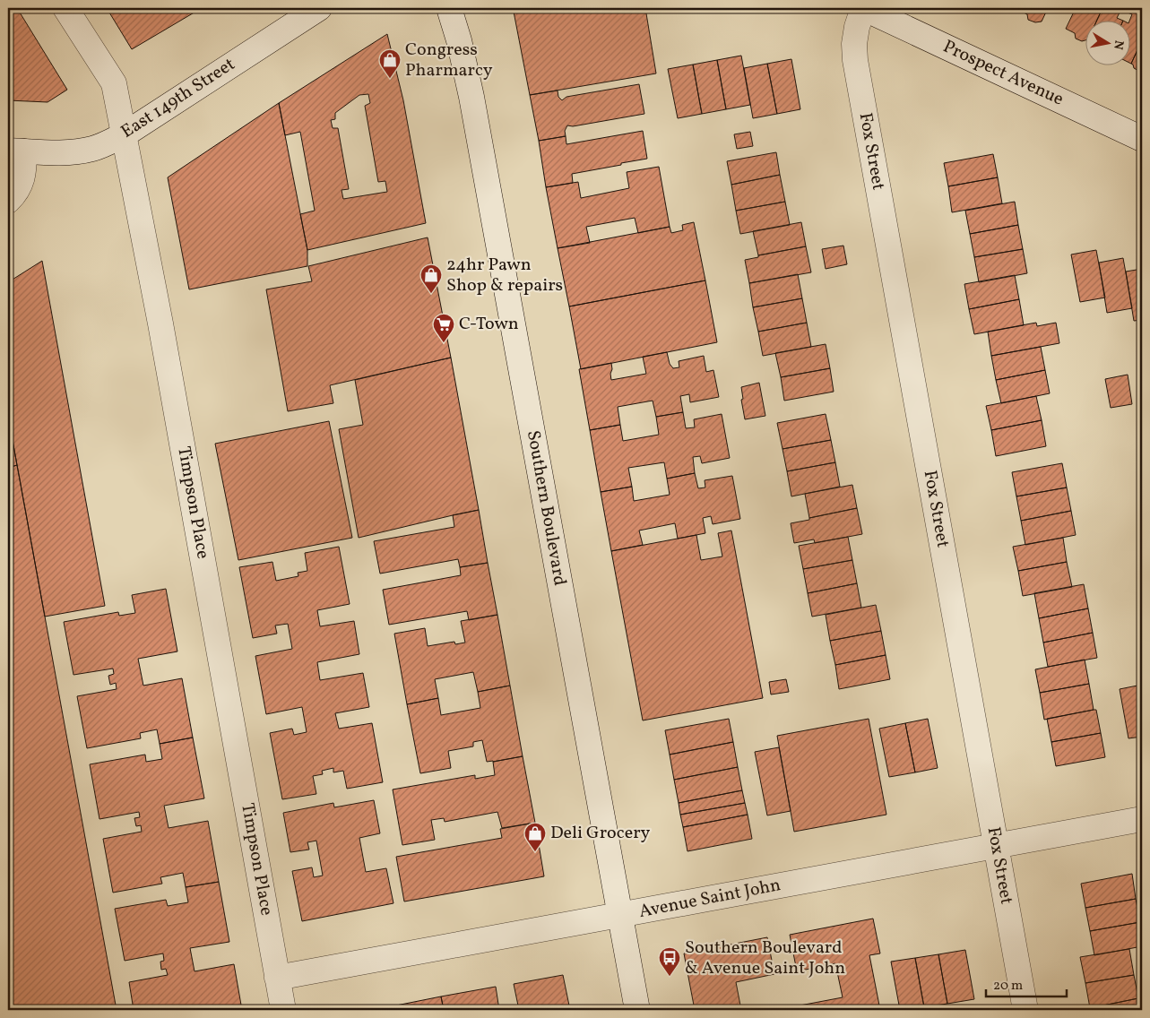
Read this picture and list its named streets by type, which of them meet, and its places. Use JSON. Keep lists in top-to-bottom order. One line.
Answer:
{"streets":{"street":["Prospect Avenue","East 149th Street","Fox Street","Timpson Place","Southern Boulevard","Avenue Saint John"]},"crossings":[["Prospect Avenue","Fox Street"],["East 149th Street","Timpson Place"],["Fox Street","Avenue Saint John"],["Timpson Place","Avenue Saint John"],["Southern Boulevard","Avenue Saint John"]],"places":{"shop":["Congress Pharmarcy","24hr Pawn Shop & repairs","Deli Grocery"],"supermarket":["C-Town"],"bus stop":["Southern Boulevard & Avenue Saint John"]},"scale_bar":"20 m","north":"right"}
